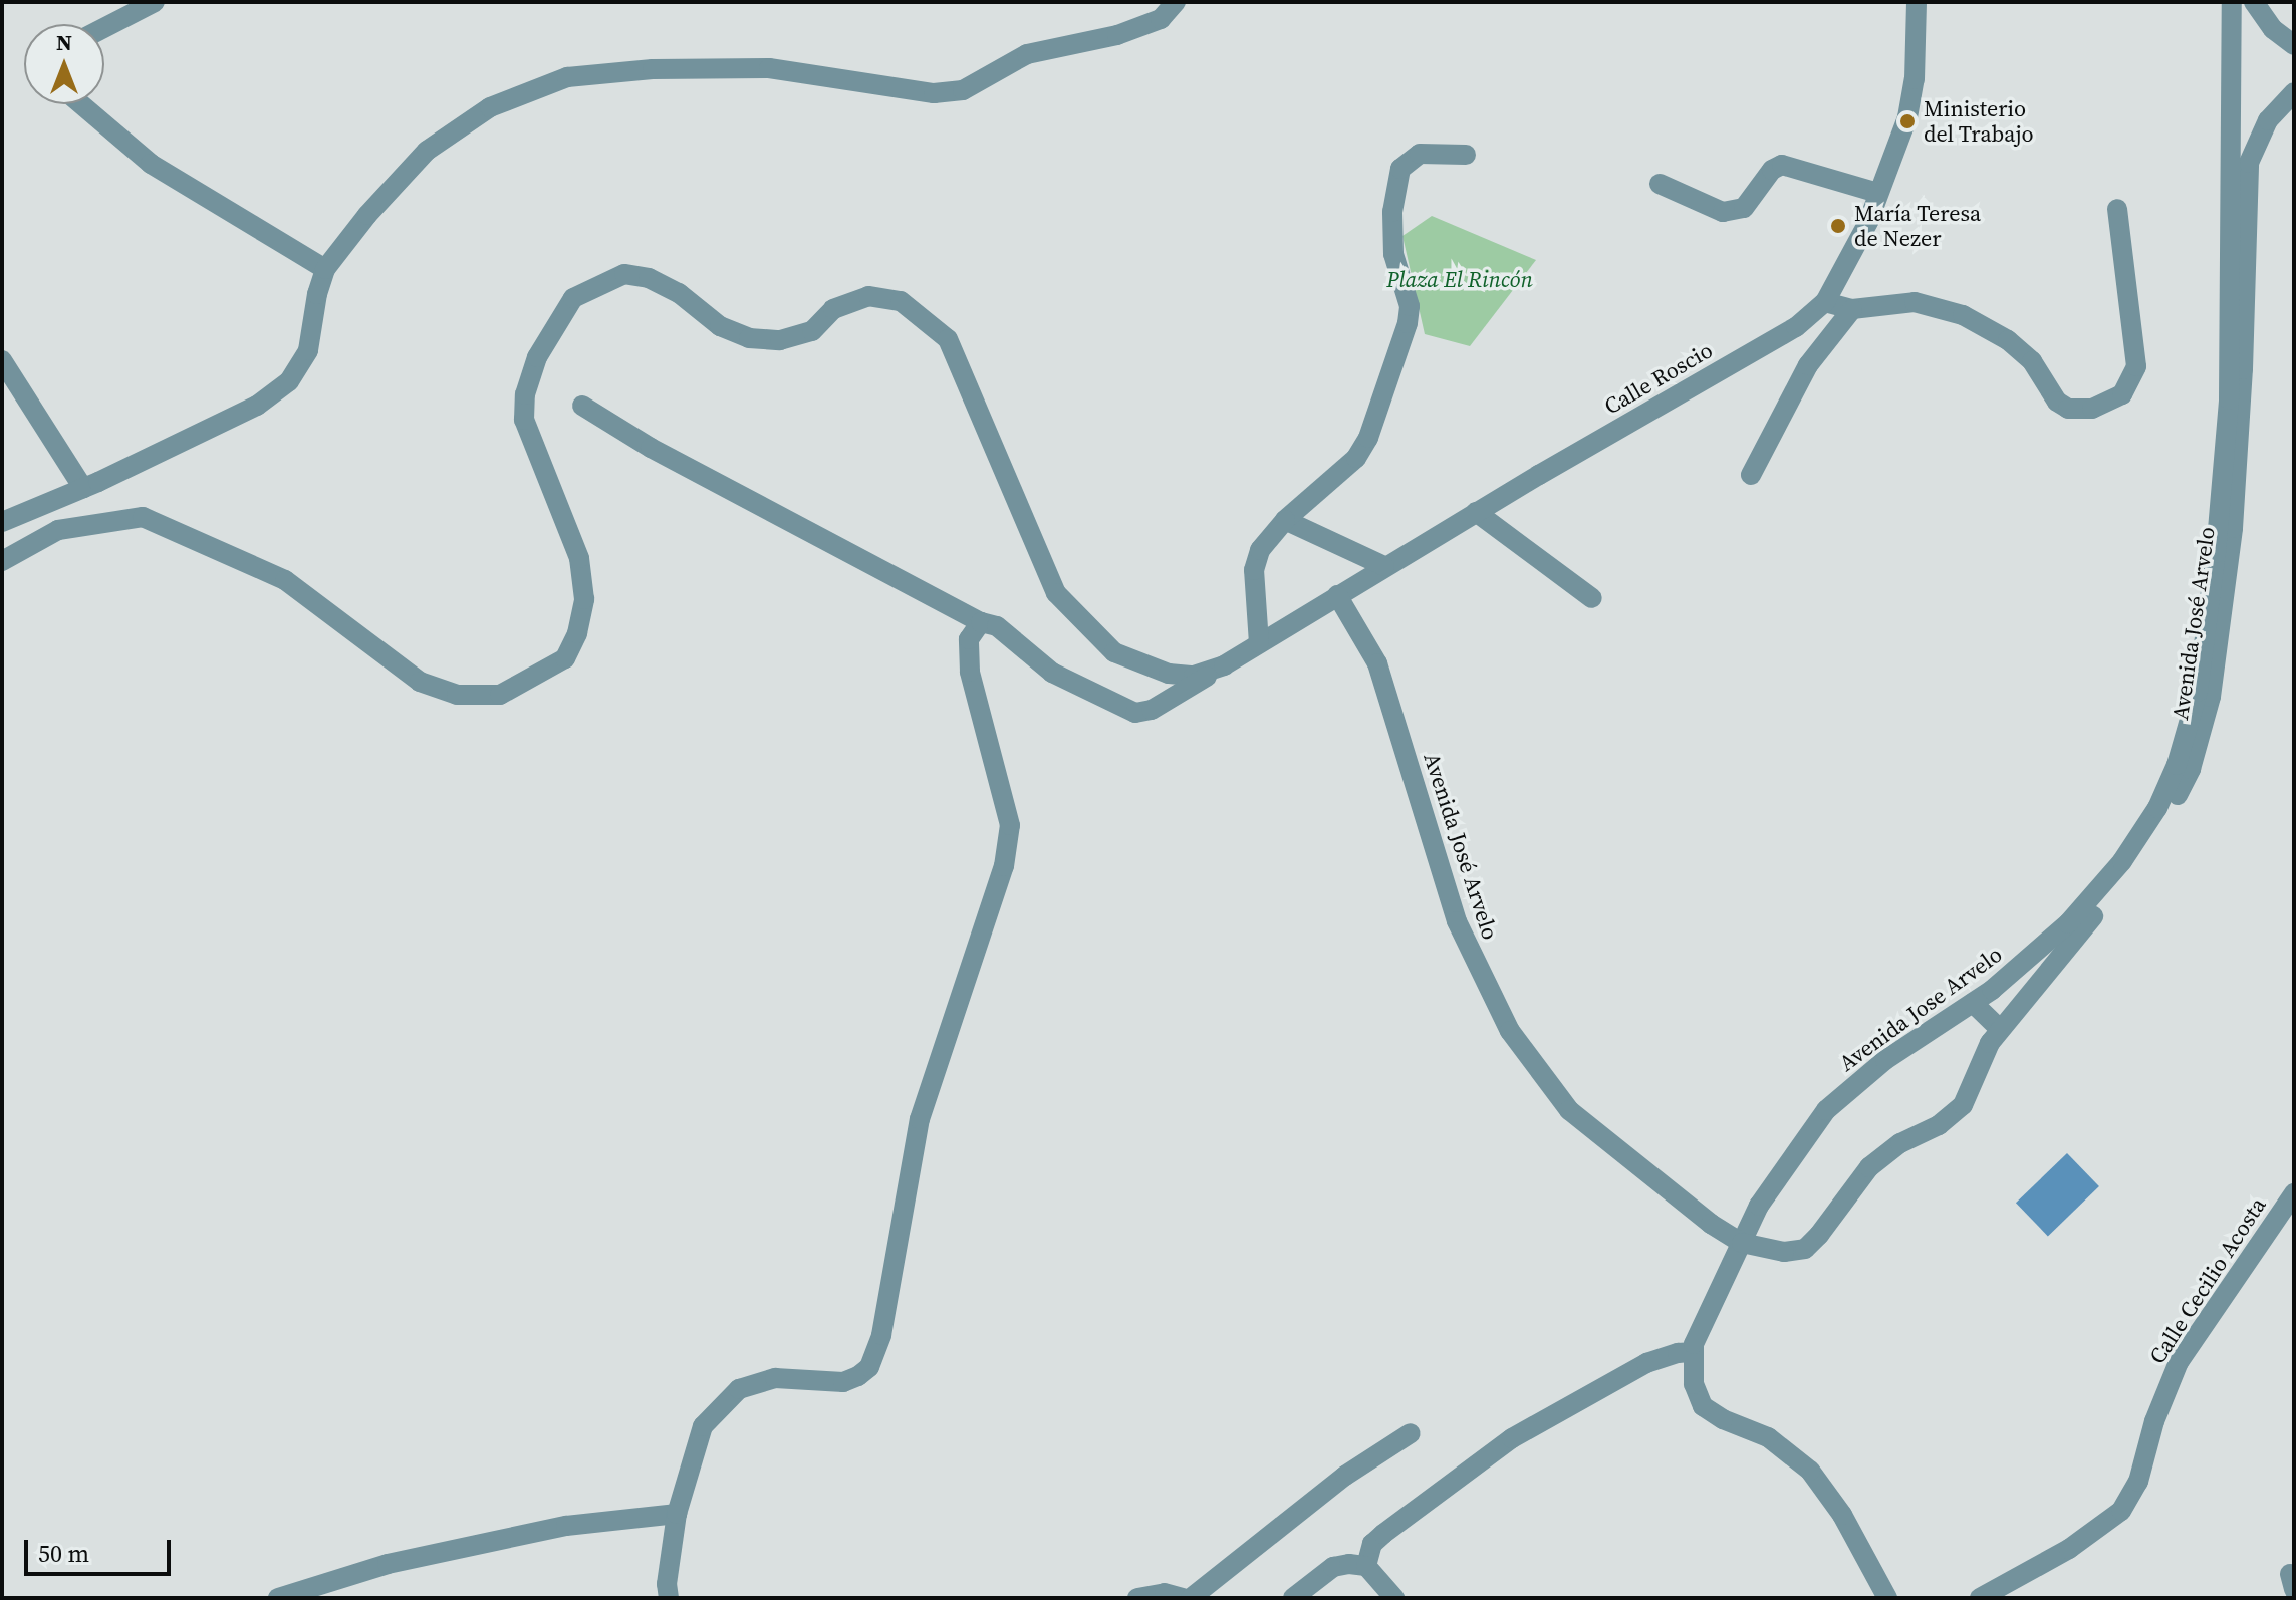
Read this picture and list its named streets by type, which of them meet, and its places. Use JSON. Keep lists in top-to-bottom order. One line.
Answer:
{"streets":{"street":["Calle Roscio","Avenida José Arvelo","Avenida Jose Arvelo","Calle Cecilio Acosta"]},"crossings":[["Calle Roscio","Avenida José Arvelo"],["Avenida José Arvelo","Avenida Jose Arvelo"]],"parks":["Plaza El Rincón"],"places":["Ministerio del Trabajo","María Teresa de Nezer"],"scale_bar":"50 m","north":"top"}
